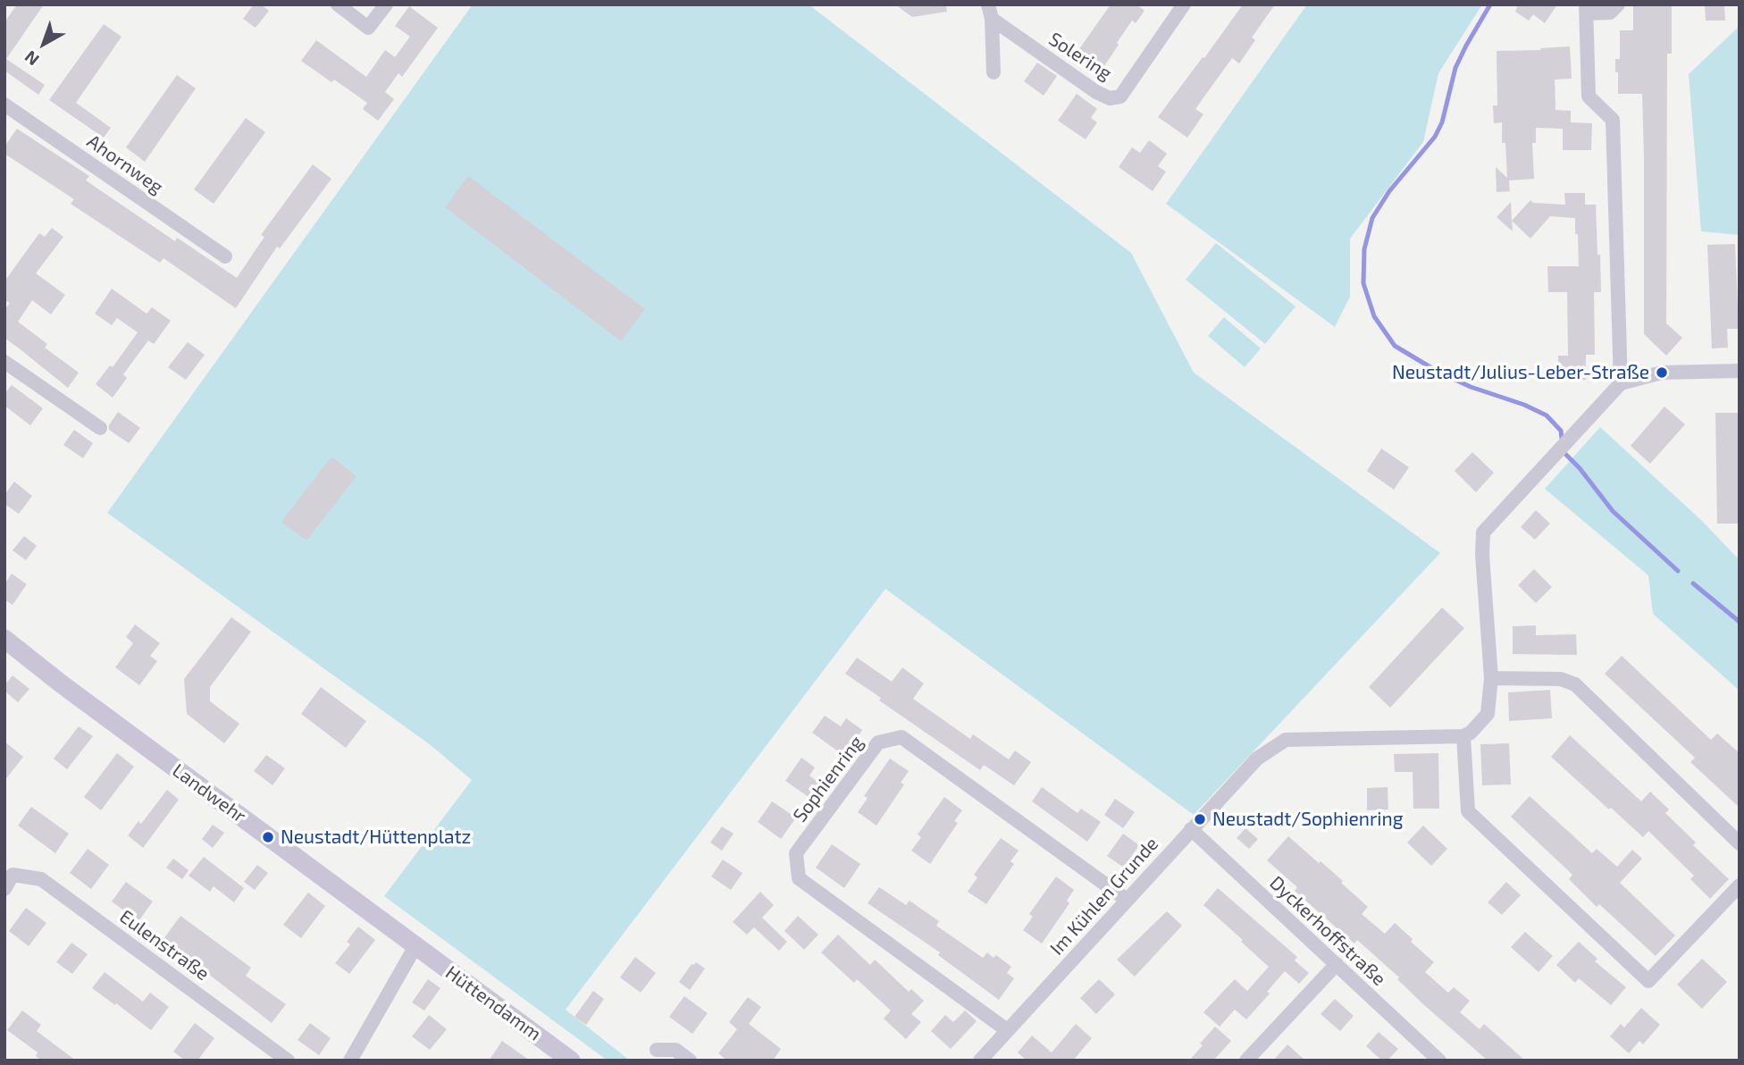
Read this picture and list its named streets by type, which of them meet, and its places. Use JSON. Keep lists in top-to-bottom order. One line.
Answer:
{"streets":{"street":["Solering","Ahornweg","Sophienring","Landwehr","Im Kühlen Grunde","Dyckerhoffstraße","Eulenstraße","Hüttendamm"]},"crossings":[["Sophienring","Im Kühlen Grunde"],["Landwehr","Hüttendamm"],["Im Kühlen Grunde","Dyckerhoffstraße"]],"places":["Neustadt/Julius-Leber-Straße","Neustadt/Sophienring","Neustadt/Hüttenplatz"],"north":"bottom left"}
